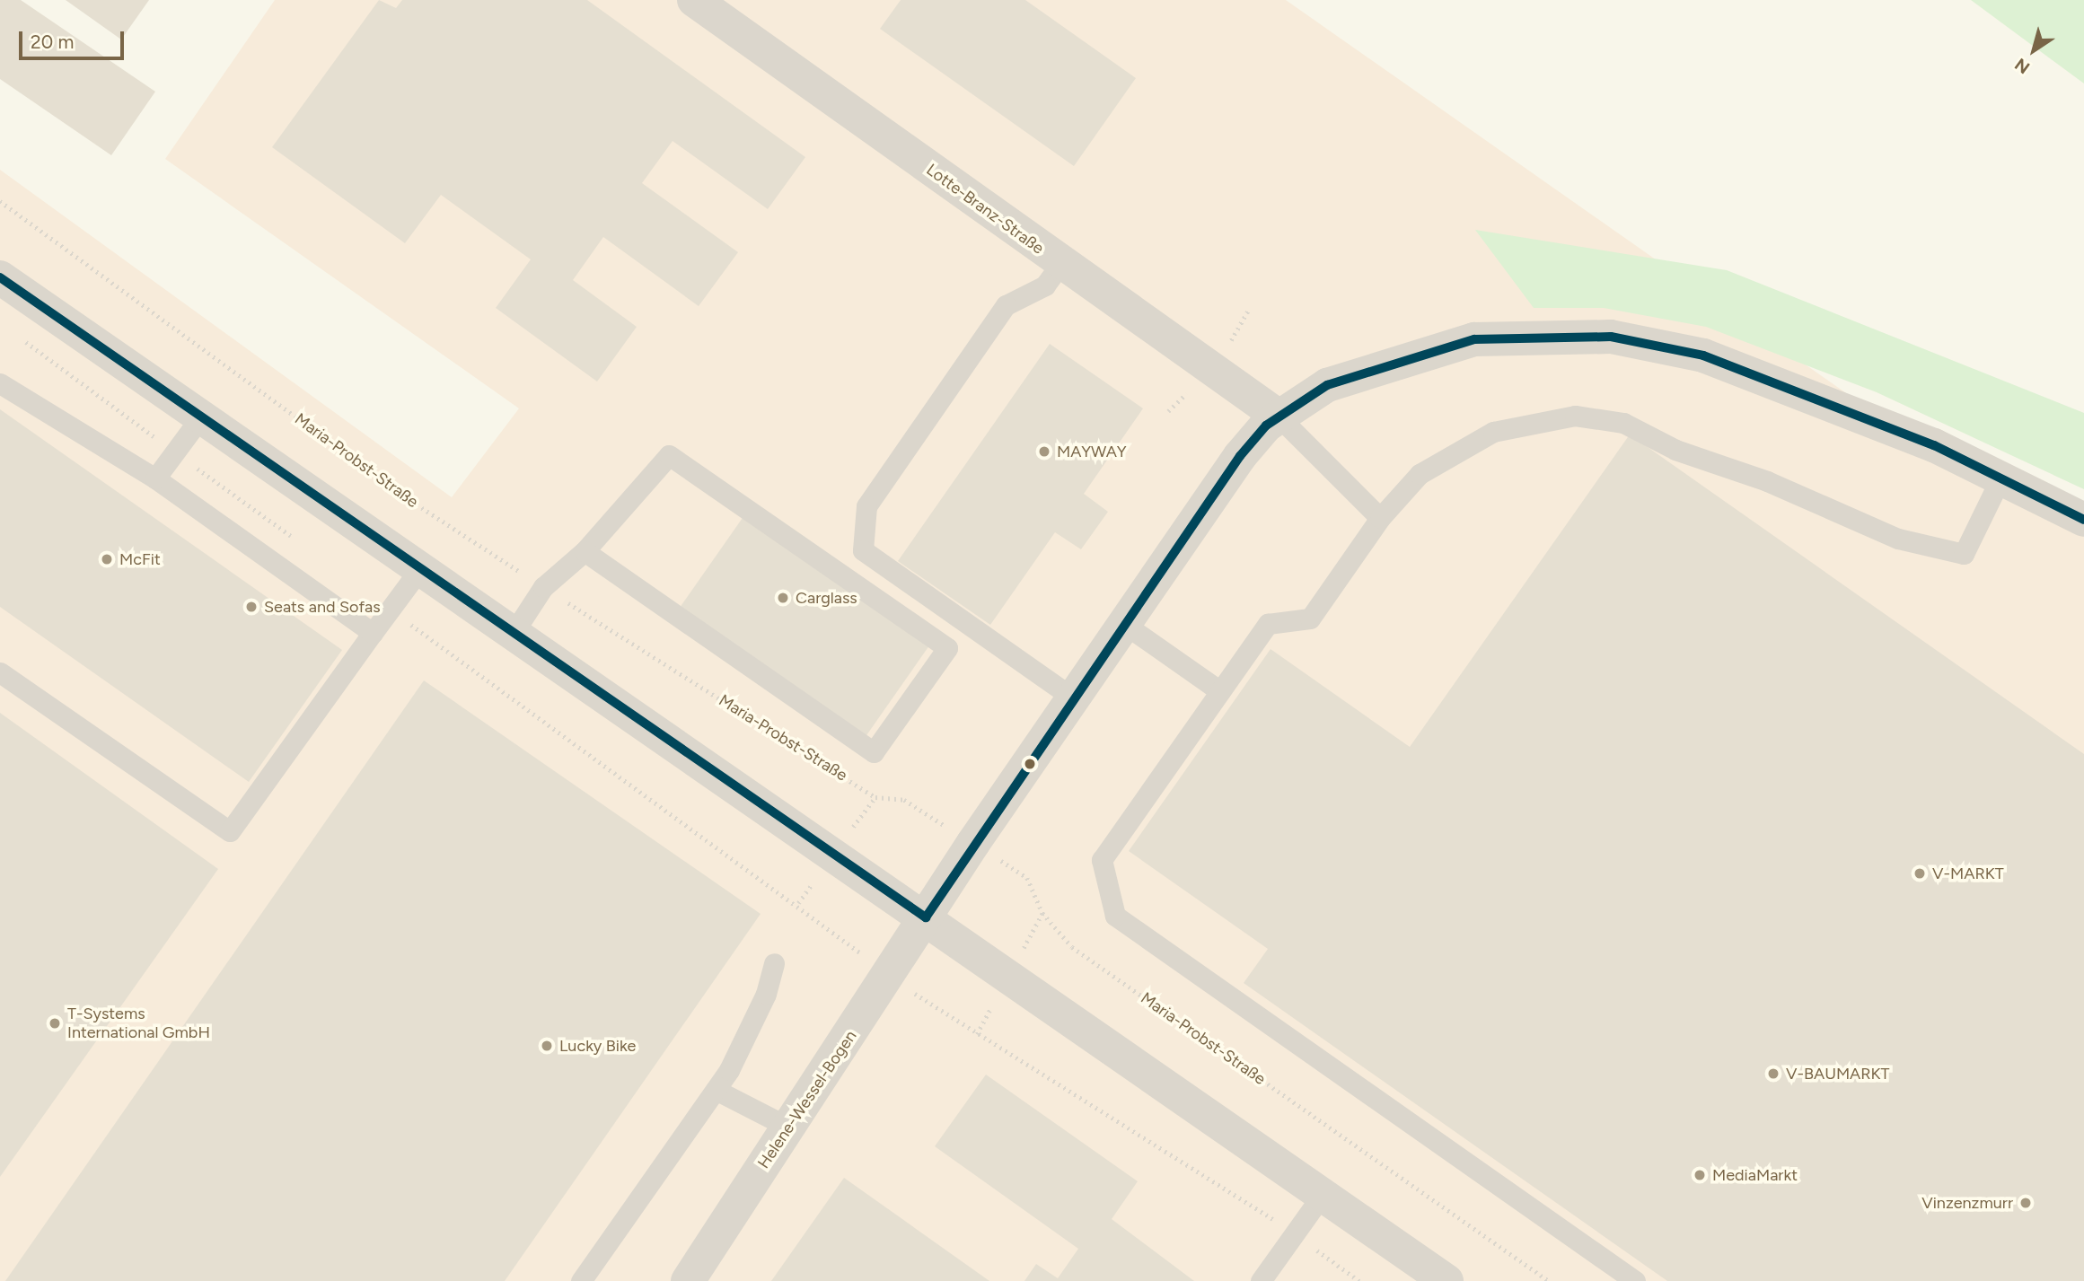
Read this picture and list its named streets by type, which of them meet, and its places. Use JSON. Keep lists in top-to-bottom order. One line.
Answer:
{"streets":{"street":["Lotte-Branz-Straße","Helene-Wessel-Bogen"],"path":["Maria-Probst-Straße"]},"crossings":[["Lotte-Branz-Straße","Helene-Wessel-Bogen"],["Maria-Probst-Straße","Helene-Wessel-Bogen"]],"places":["MAYWAY","McFit","Carglass","Seats and Sofas","V-MARKT","T-Systems International GmbH","Lucky Bike","V-BAUMARKT","MediaMarkt","Vinzenzmurr"],"scale_bar":"20 m","north":"bottom left"}
